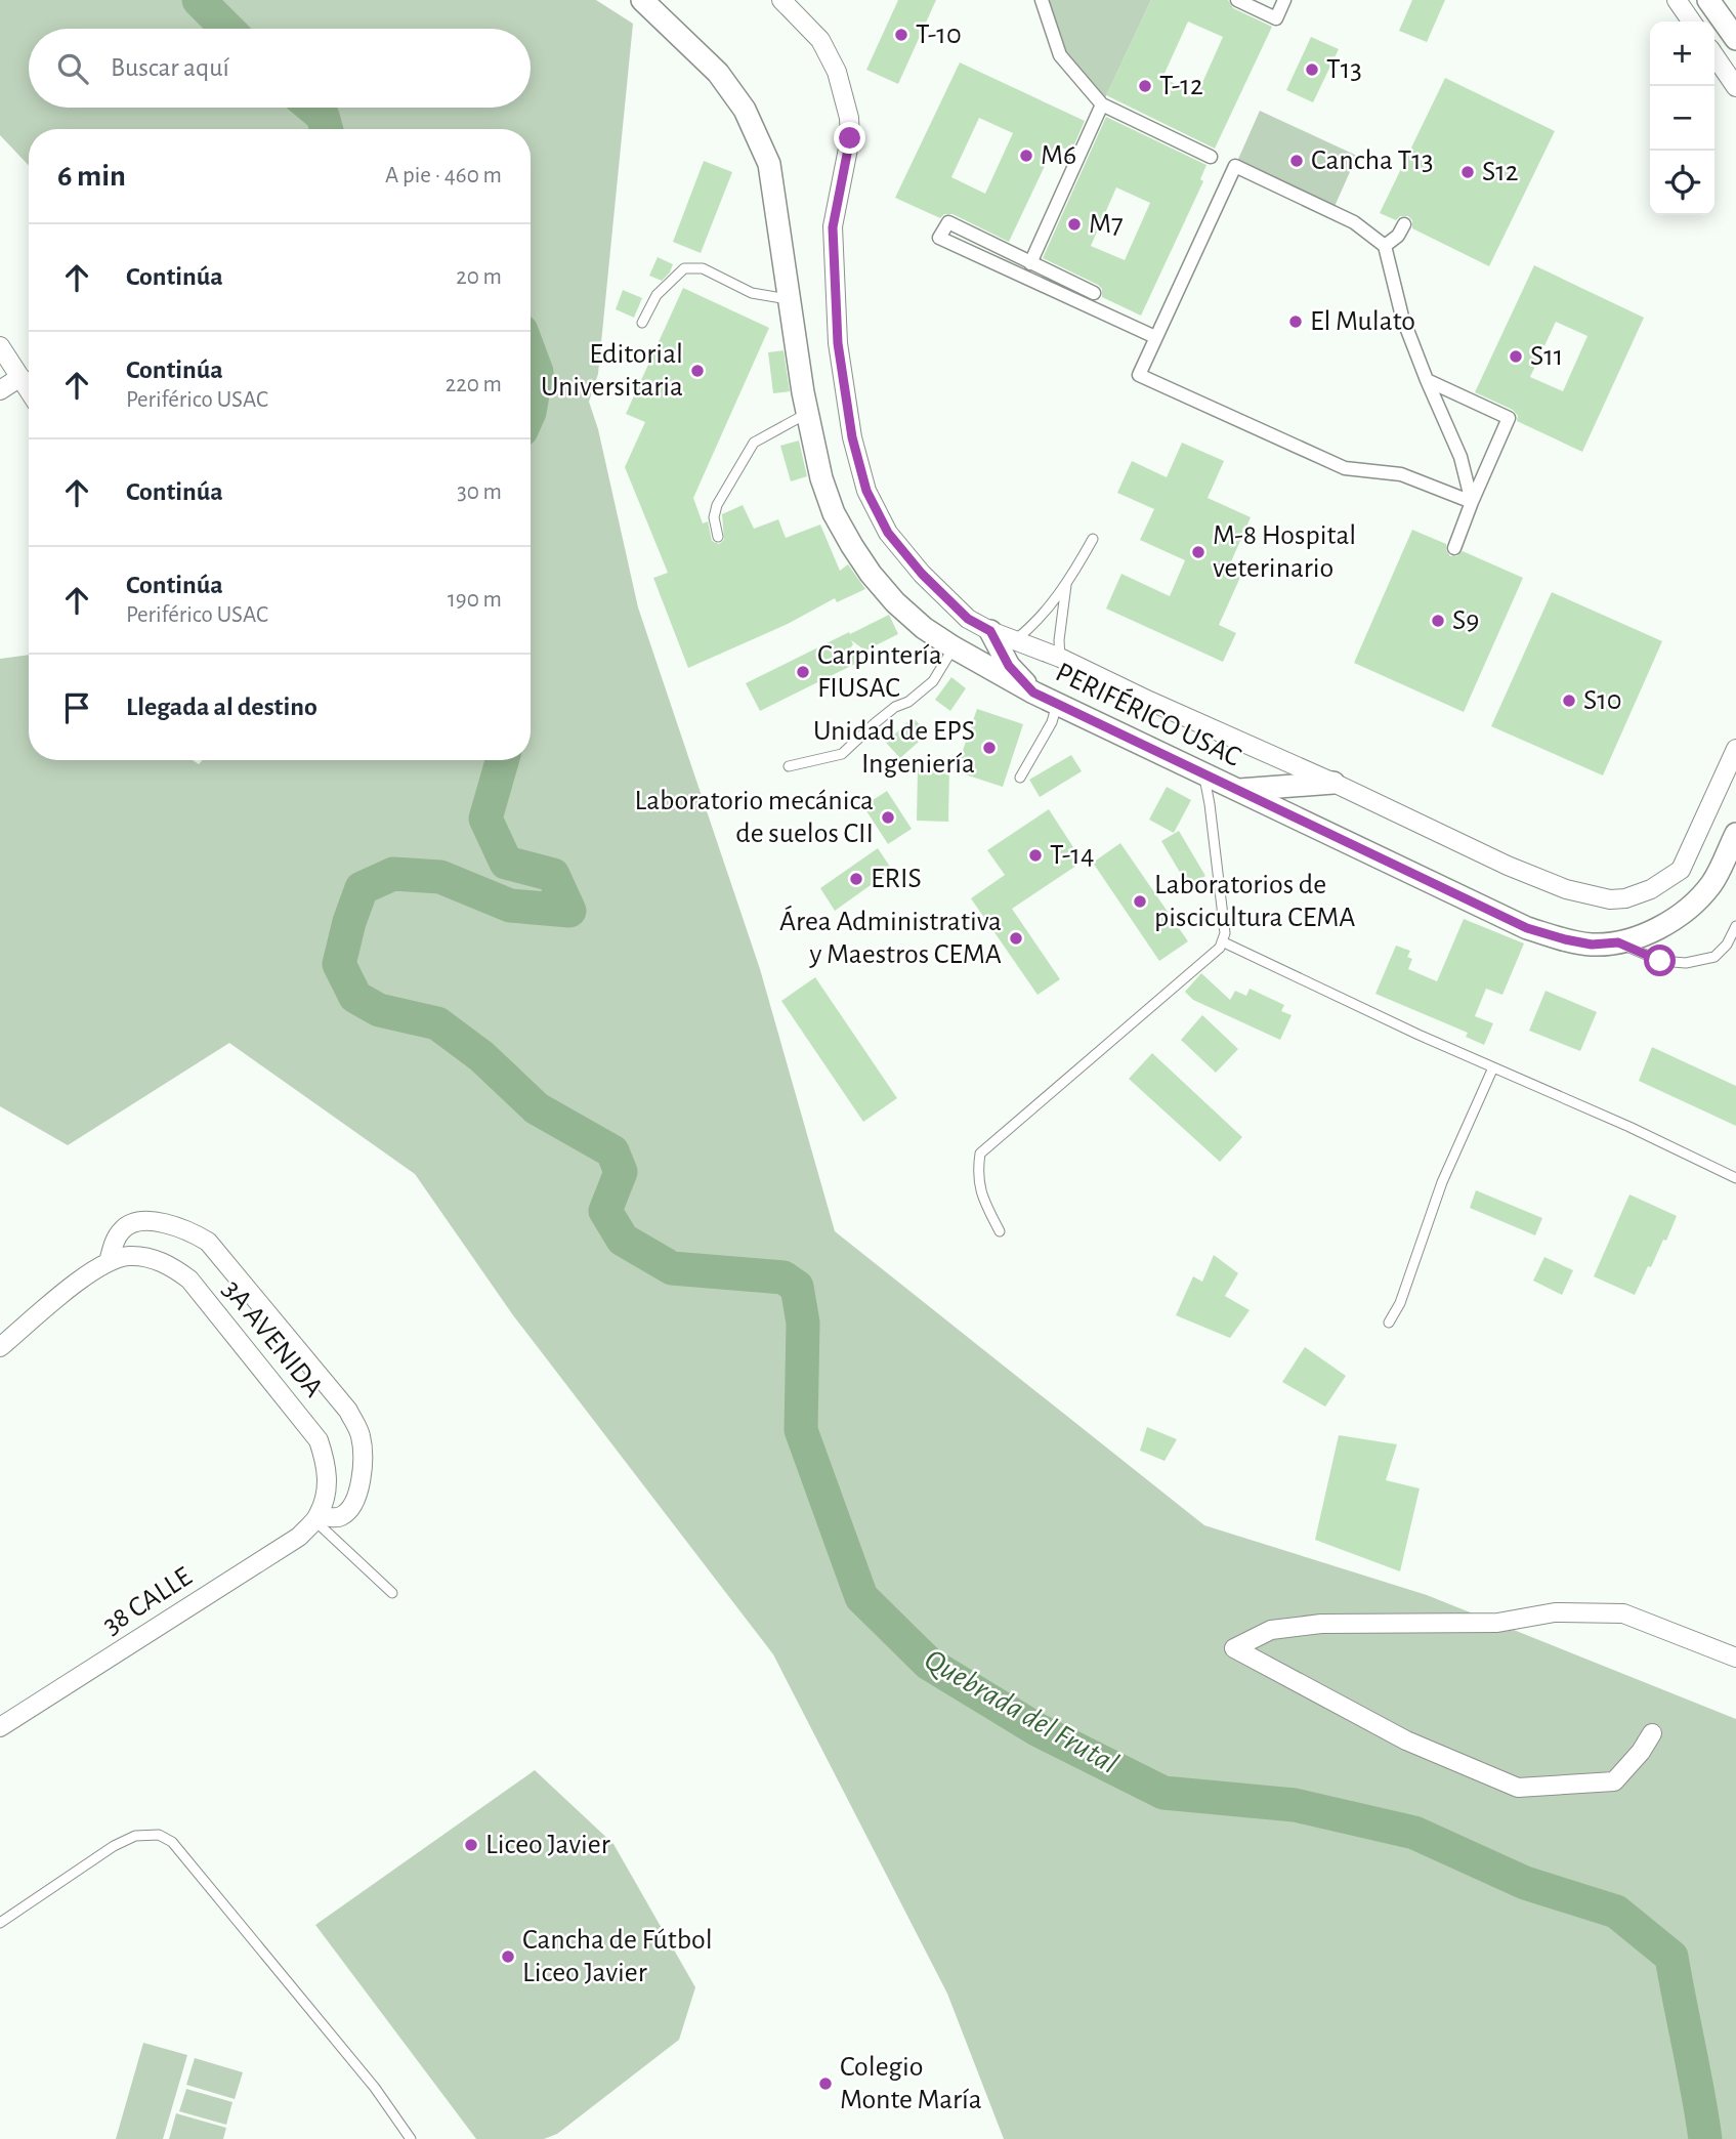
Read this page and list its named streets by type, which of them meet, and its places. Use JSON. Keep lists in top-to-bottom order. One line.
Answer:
{"streets":{"street":["PERIFÉRICO USAC","3A AVENIDA","38 CALLE"]},"crossings":[["3A AVENIDA","38 CALLE"]],"water":["Quebrada del Frutal"],"places":["T-10","T13","T-12","M6","Cancha T13","S12","M7","El Mulato","S11","Editorial Universitaria","M-8 Hospital veterinario","S9","Carpintería FIUSAC","S10","Unidad de EPS Ingeniería","Laboratorio mecánica de suelos CII","T-14","ERIS","Laboratorios de piscicultura CEMA","Área Administrativa y Maestros CEMA","Liceo Javier","Cancha de Fútbol Liceo Javier","Colegio Monte María"],"page":{"map_buttons":["+","−"],"search":"Buscar aquí","heading":["6 min","A pie · 460 m"],"list":[["Continúa","20 m"],["Continúa","Periférico USAC","220 m"],["Continúa","30 m"],["Continúa","Periférico USAC","190 m"],"Llegada al destino"]}}
